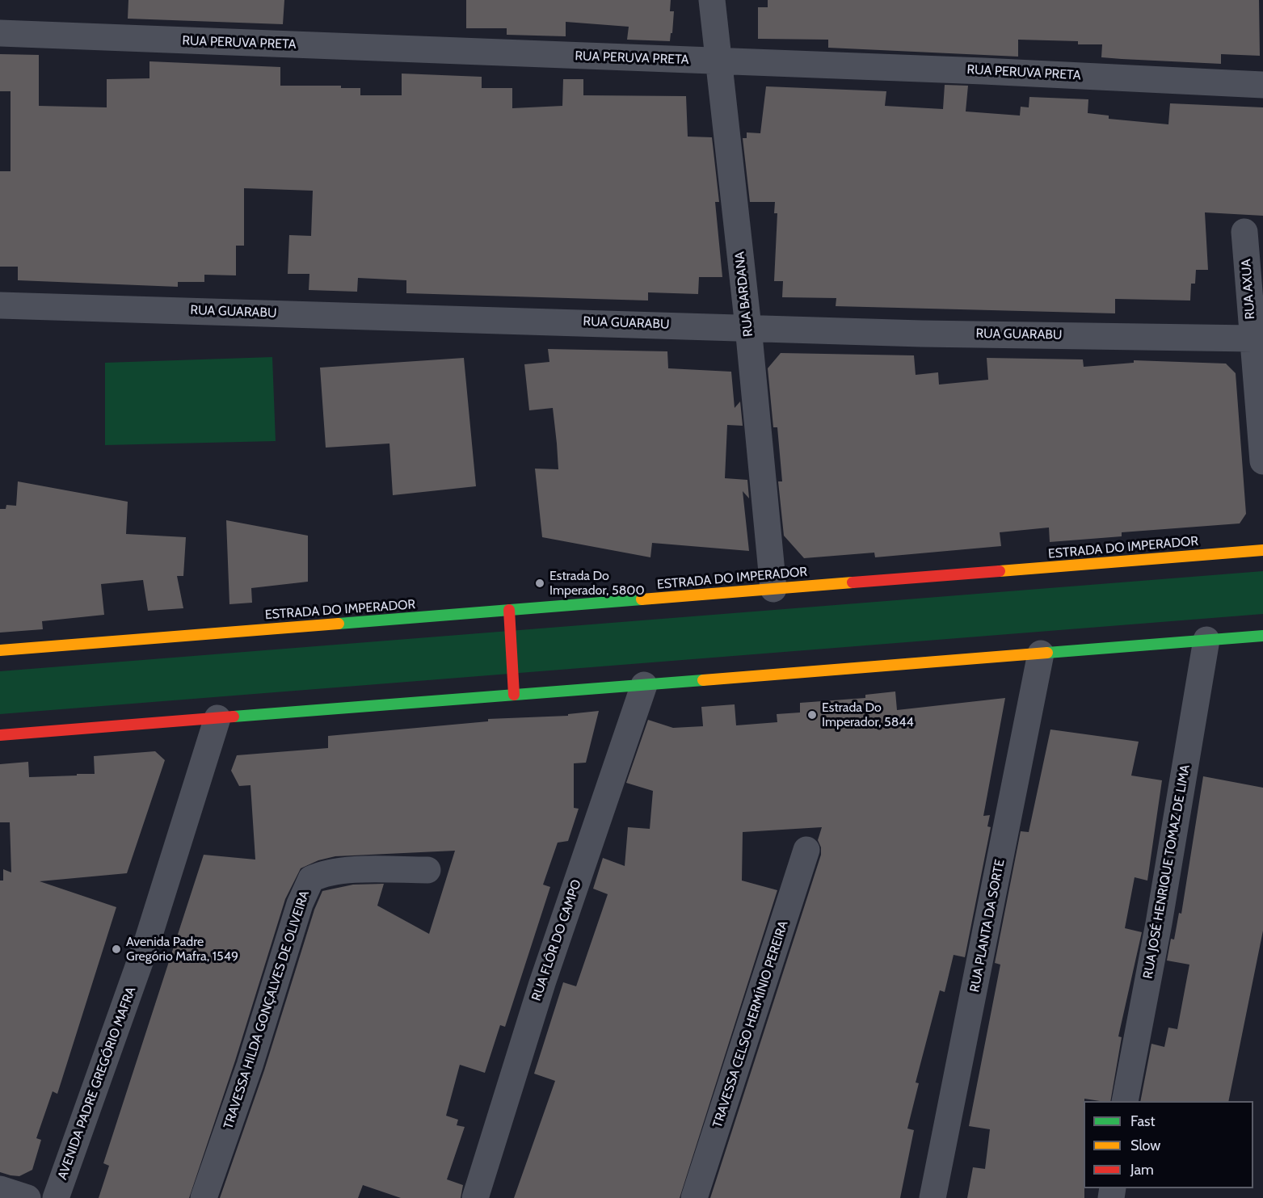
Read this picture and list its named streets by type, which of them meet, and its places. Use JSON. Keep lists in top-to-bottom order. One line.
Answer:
{"streets":{"main road":["ESTRADA DO IMPERADOR"],"street":["RUA PERUVA PRETA","RUA AXUA","RUA BARDANA","RUA GUARABU","RUA JOSÉ HENRIQUE TOMAZ DE LIMA","RUA PLANTA DA SORTE","RUA FLÔR DO CAMPO","TRAVESSA HILDA GONÇALVES DE OLIVEIRA","TRAVESSA CELSO HERMÍNIO PEREIRA","AVENIDA PADRE GREGÓRIO MAFRA"]},"crossings":[["RUA PERUVA PRETA","RUA BARDANA"],["RUA AXUA","RUA GUARABU"],["RUA BARDANA","RUA GUARABU"],["RUA BARDANA","ESTRADA DO IMPERADOR"]],"places":["Estrada Do Imperador, 5800","Estrada Do Imperador, 5844","Avenida Padre Gregório Mafra, 1549"],"legend":["Fast","Slow","Jam"]}
